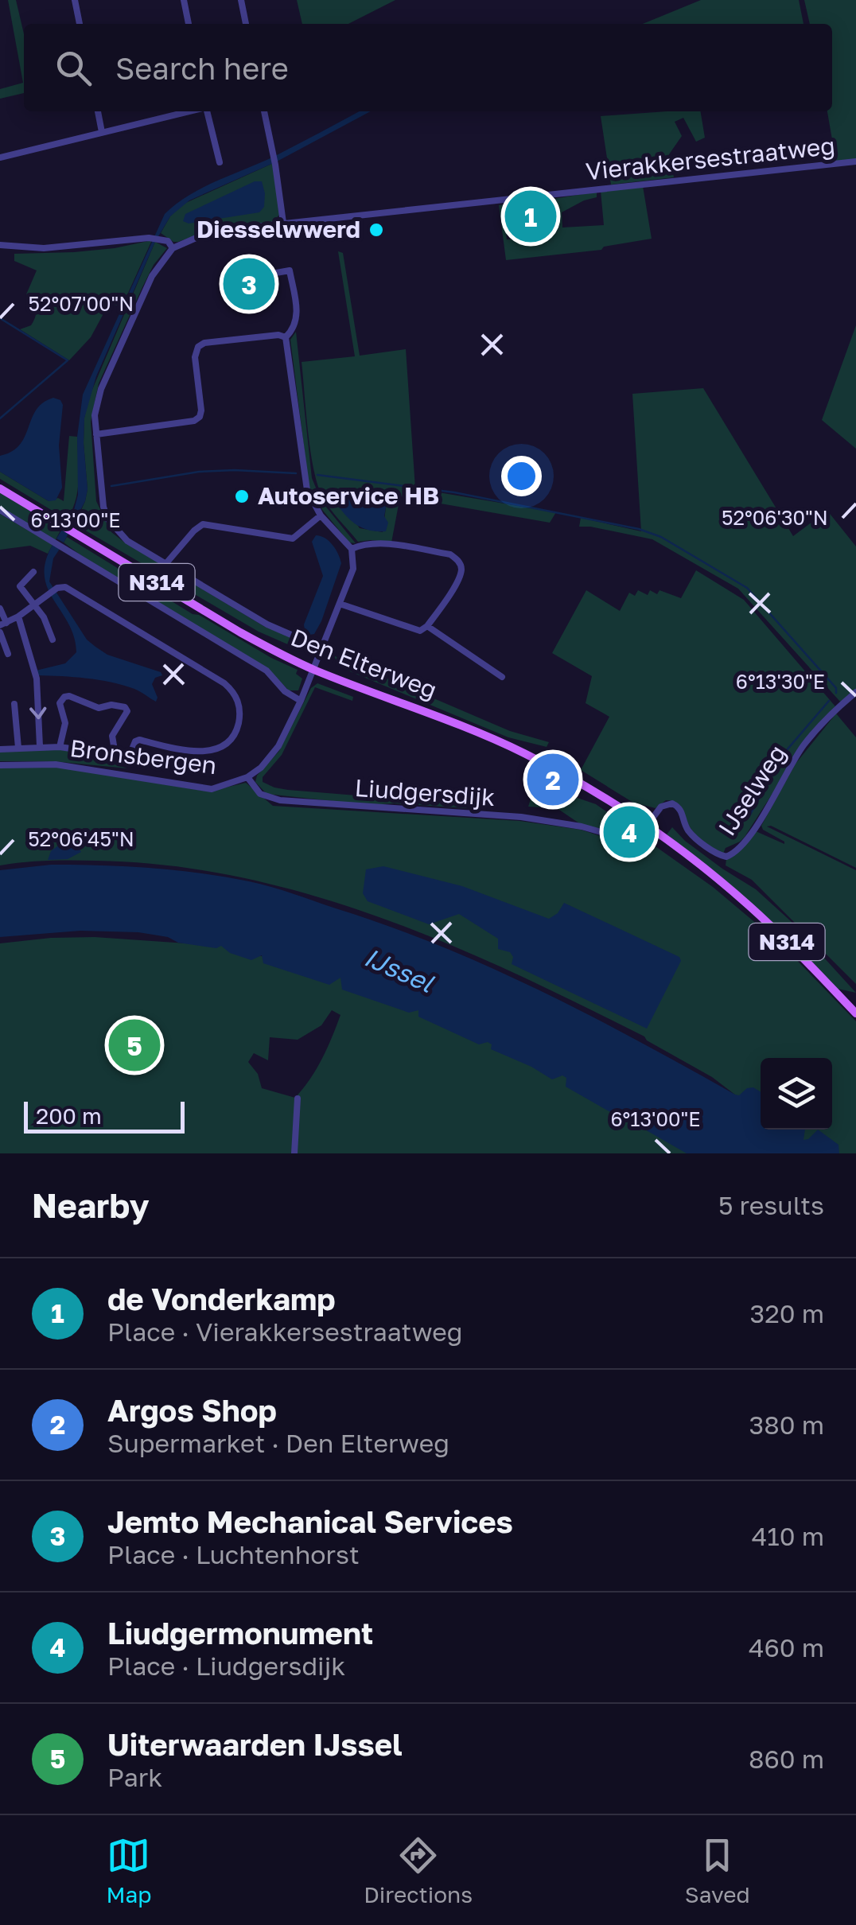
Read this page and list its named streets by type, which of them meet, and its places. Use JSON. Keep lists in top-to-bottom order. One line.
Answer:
{"streets":{"main road":["N314","Den Elterweg"],"street":["Vierakkersestraatweg","Bronsbergen","IJselweg","Liudgersdijk"]},"crossings":[["Den Elterweg","Bronsbergen"],["Den Elterweg","IJselweg"],["Den Elterweg","Liudgersdijk"],["Bronsbergen","Liudgersdijk"],["IJselweg","Liudgersdijk"]],"water":["IJssel"],"places":["Diesselwwerd","Autoservice HB"],"scale_bar":"200 m","page":{"search":"Search here","pins":["1","3","2","4","5"],"scale":"200 m","heading":["Nearby","5 results"],"list":[{"mark":"1","name":"de Vonderkamp","note":"Place · Vierakkersestraatweg","value":"320 m"},{"mark":"2","name":"Argos Shop","note":"Supermarket · Den Elterweg","value":"380 m"},{"mark":"3","name":"Jemto Mechanical Services","note":"Place · Luchtenhorst","value":"410 m"},{"mark":"4","name":"Liudgermonument","note":"Place · Liudgersdijk","value":"460 m"},{"mark":"5","name":"Uiterwaarden IJssel","note":"Park","value":"860 m"}],"nav":["Map","Directions","Saved"]},"coordinates":["52°07'00\"N","52°06'30\"N","6°13'00\"E","6°13'30\"E","52°06'45\"N"]}
